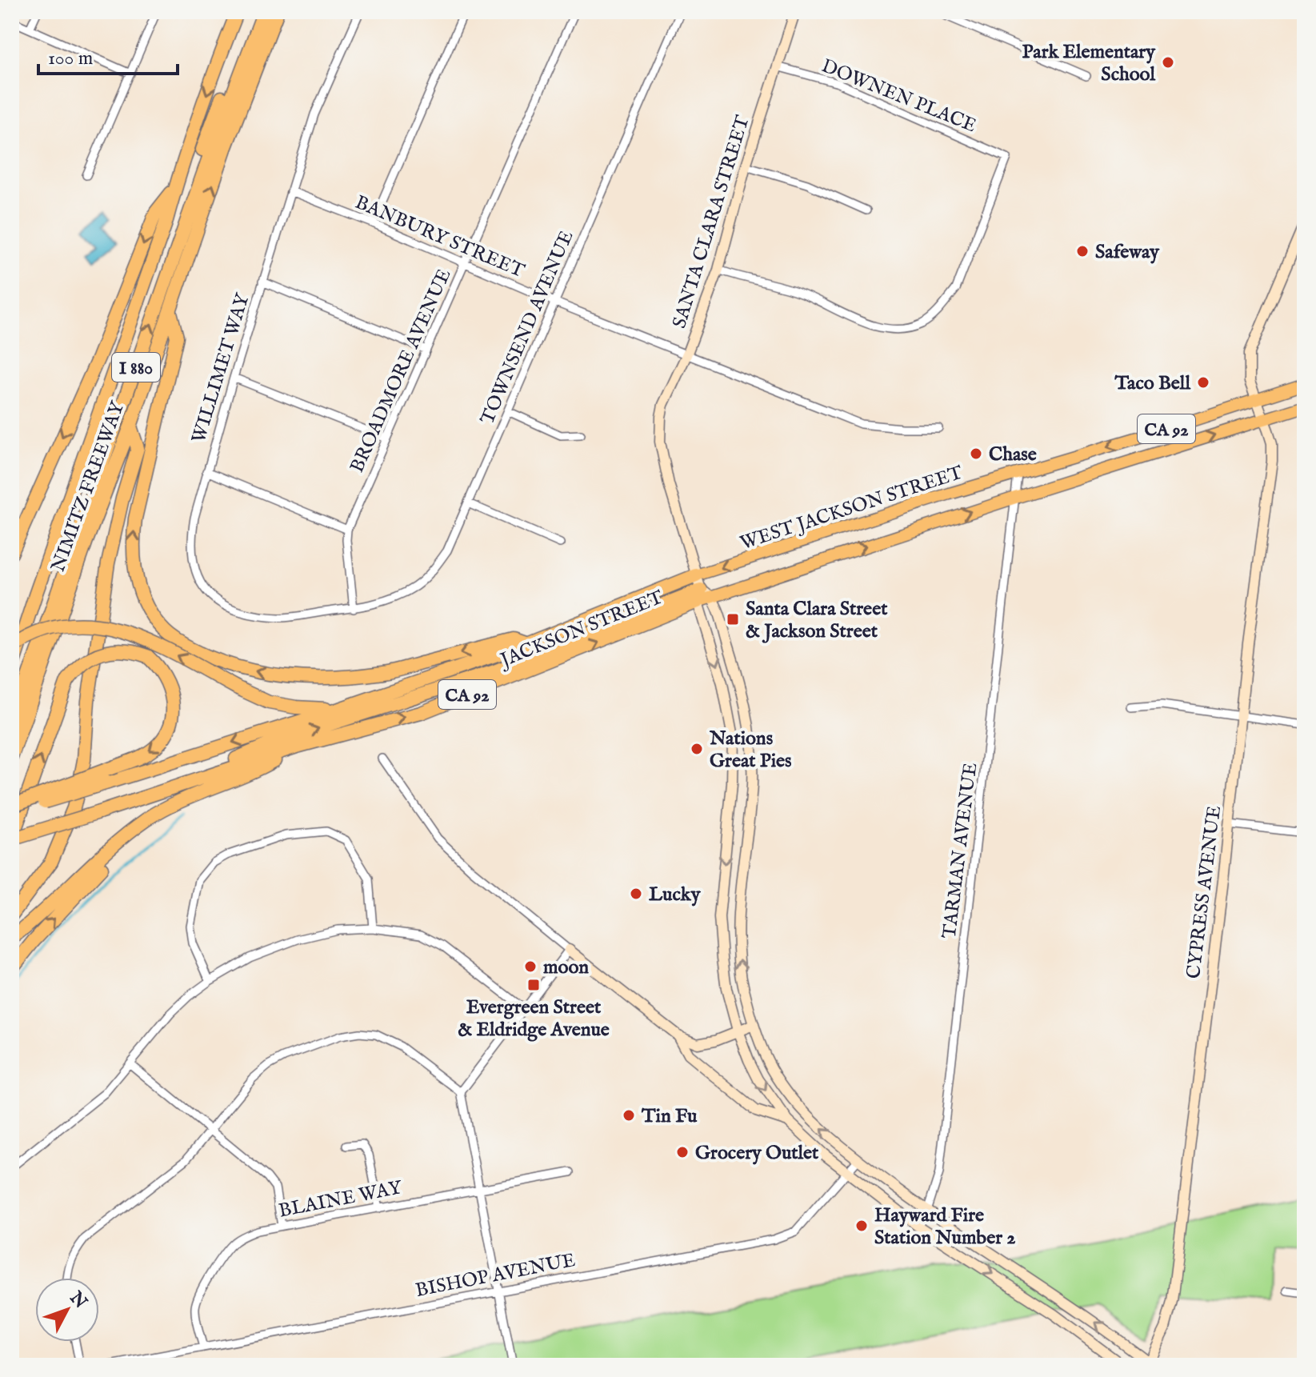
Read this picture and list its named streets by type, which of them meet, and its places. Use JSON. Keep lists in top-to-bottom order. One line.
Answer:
{"streets":{"highway":["I 880","CA 92","NIMITZ FREEWAY","JACKSON STREET"],"main road":["SANTA CLARA STREET","WEST JACKSON STREET","CYPRESS AVENUE"],"street":["DOWNEN PLACE","BANBURY STREET","TOWNSEND AVENUE","WILLIMET WAY","BROADMORE AVENUE","TARMAN AVENUE","BLAINE WAY","BISHOP AVENUE"]},"crossings":[["DOWNEN PLACE","SANTA CLARA STREET"],["SANTA CLARA STREET","BANBURY STREET"],["SANTA CLARA STREET","CA 92"],["SANTA CLARA STREET","WEST JACKSON STREET"],["SANTA CLARA STREET","JACKSON STREET"],["SANTA CLARA STREET","TARMAN AVENUE"],["SANTA CLARA STREET","CYPRESS AVENUE"],["SANTA CLARA STREET","BISHOP AVENUE"],["BANBURY STREET","TOWNSEND AVENUE"],["BANBURY STREET","WILLIMET WAY"],["BANBURY STREET","BROADMORE AVENUE"],["TOWNSEND AVENUE","WILLIMET WAY"],["TOWNSEND AVENUE","BROADMORE AVENUE"],["I 880","NIMITZ FREEWAY"],["WILLIMET WAY","BROADMORE AVENUE"],["CA 92","WEST JACKSON STREET"],["CA 92","JACKSON STREET"],["CA 92","TARMAN AVENUE"],["CA 92","CYPRESS AVENUE"],["WEST JACKSON STREET","JACKSON STREET"],["WEST JACKSON STREET","TARMAN AVENUE"],["BLAINE WAY","BISHOP AVENUE"]],"places":{"other":["Park Elementary School","Safeway","Taco Bell","Chase","Nations Great Pies","Lucky","moon","Tin Fu","Grocery Outlet","Hayward Fire Station Number 2"],"transit":["Santa Clara Street & Jackson Street","Evergreen Street & Eldridge Avenue"]},"scale_bar":"100 m","north":"top right"}
